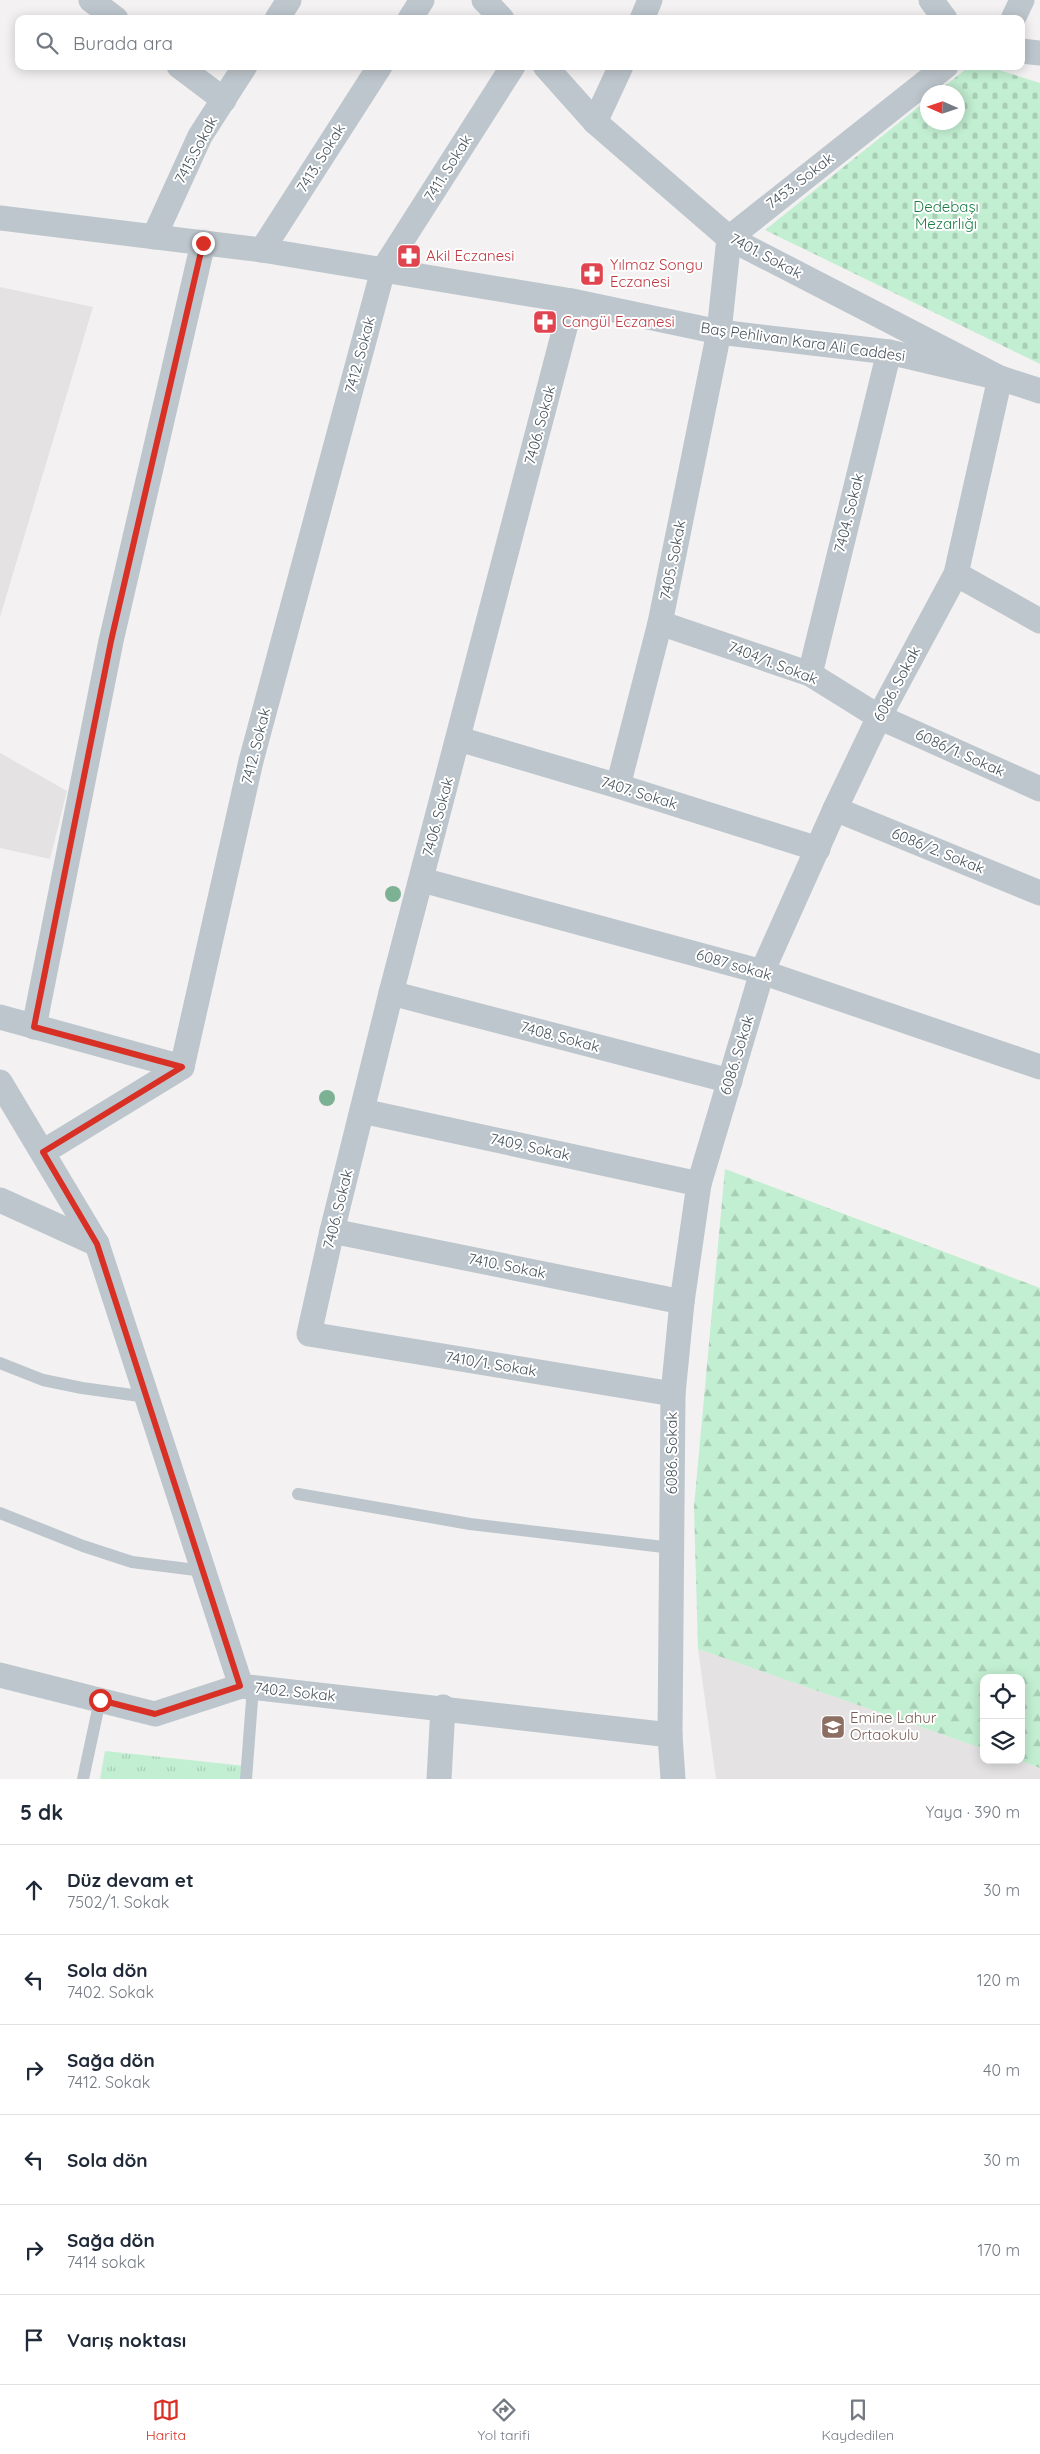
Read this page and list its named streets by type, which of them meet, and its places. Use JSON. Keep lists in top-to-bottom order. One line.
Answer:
{"streets":{"street":["7415.Sokak","7413. Sokak","7411. Sokak","7453. Sokak","7401. Sokak","Baş Pehlivan Kara Ali Caddesi","7412. Sokak","7406. Sokak","7404. Sokak","7405. Sokak","7404/1. Sokak","6086. Sokak","6086/1. Sokak","7407. Sokak","6086/2. Sokak","6087 sokak","7408. Sokak","7409. Sokak","7410. Sokak","7410/1. Sokak","7402. Sokak"]},"crossings":[["7415.Sokak","Baş Pehlivan Kara Ali Caddesi"],["7413. Sokak","Baş Pehlivan Kara Ali Caddesi"],["7411. Sokak","Baş Pehlivan Kara Ali Caddesi"],["7411. Sokak","7412. Sokak"],["7453. Sokak","7401. Sokak"],["7401. Sokak","Baş Pehlivan Kara Ali Caddesi"],["7401. Sokak","6086. Sokak"],["Baş Pehlivan Kara Ali Caddesi","7412. Sokak"],["Baş Pehlivan Kara Ali Caddesi","7406. Sokak"],["Baş Pehlivan Kara Ali Caddesi","7404. Sokak"],["Baş Pehlivan Kara Ali Caddesi","7405. Sokak"],["Baş Pehlivan Kara Ali Caddesi","6086. Sokak"],["7406. Sokak","7407. Sokak"],["7406. Sokak","6087 sokak"],["7406. Sokak","7408. Sokak"],["7406. Sokak","7409. Sokak"],["7406. Sokak","7410. Sokak"],["7406. Sokak","7410/1. Sokak"],["7404. Sokak","7404/1. Sokak"],["7405. Sokak","7404/1. Sokak"],["7405. Sokak","7407. Sokak"],["7404/1. Sokak","6086. Sokak"],["7404/1. Sokak","6086/1. Sokak"],["6086. Sokak","6086/1. Sokak"],["6086. Sokak","7407. Sokak"],["6086. Sokak","6086/2. Sokak"],["6086. Sokak","6087 sokak"],["6086. Sokak","7408. Sokak"],["6086. Sokak","7409. Sokak"],["6086. Sokak","7410. Sokak"],["6086. Sokak","7410/1. Sokak"],["6086. Sokak","7402. Sokak"]],"parks":["Dedebaşı Mezarlığı"],"places":{"pharmacy":["Akil Eczanesi","Yılmaz Songu Eczanesi","Cangül Eczanesi"],"school or university":["Emine Lahur Ortaokulu"]},"north":"left","page":{"search":"Burada ara","heading":["5 dk","Yaya · 390 m"],"list":[["Düz devam et","7502/1. Sokak","30 m"],["Sola dön","7402. Sokak","120 m"],["Sağa dön","7412. Sokak","40 m"],["Sola dön","30 m"],["Sağa dön","7414 sokak","170 m"],"Varış noktası"],"nav":["Harita","Yol tarifi","Kaydedilen"]}}
